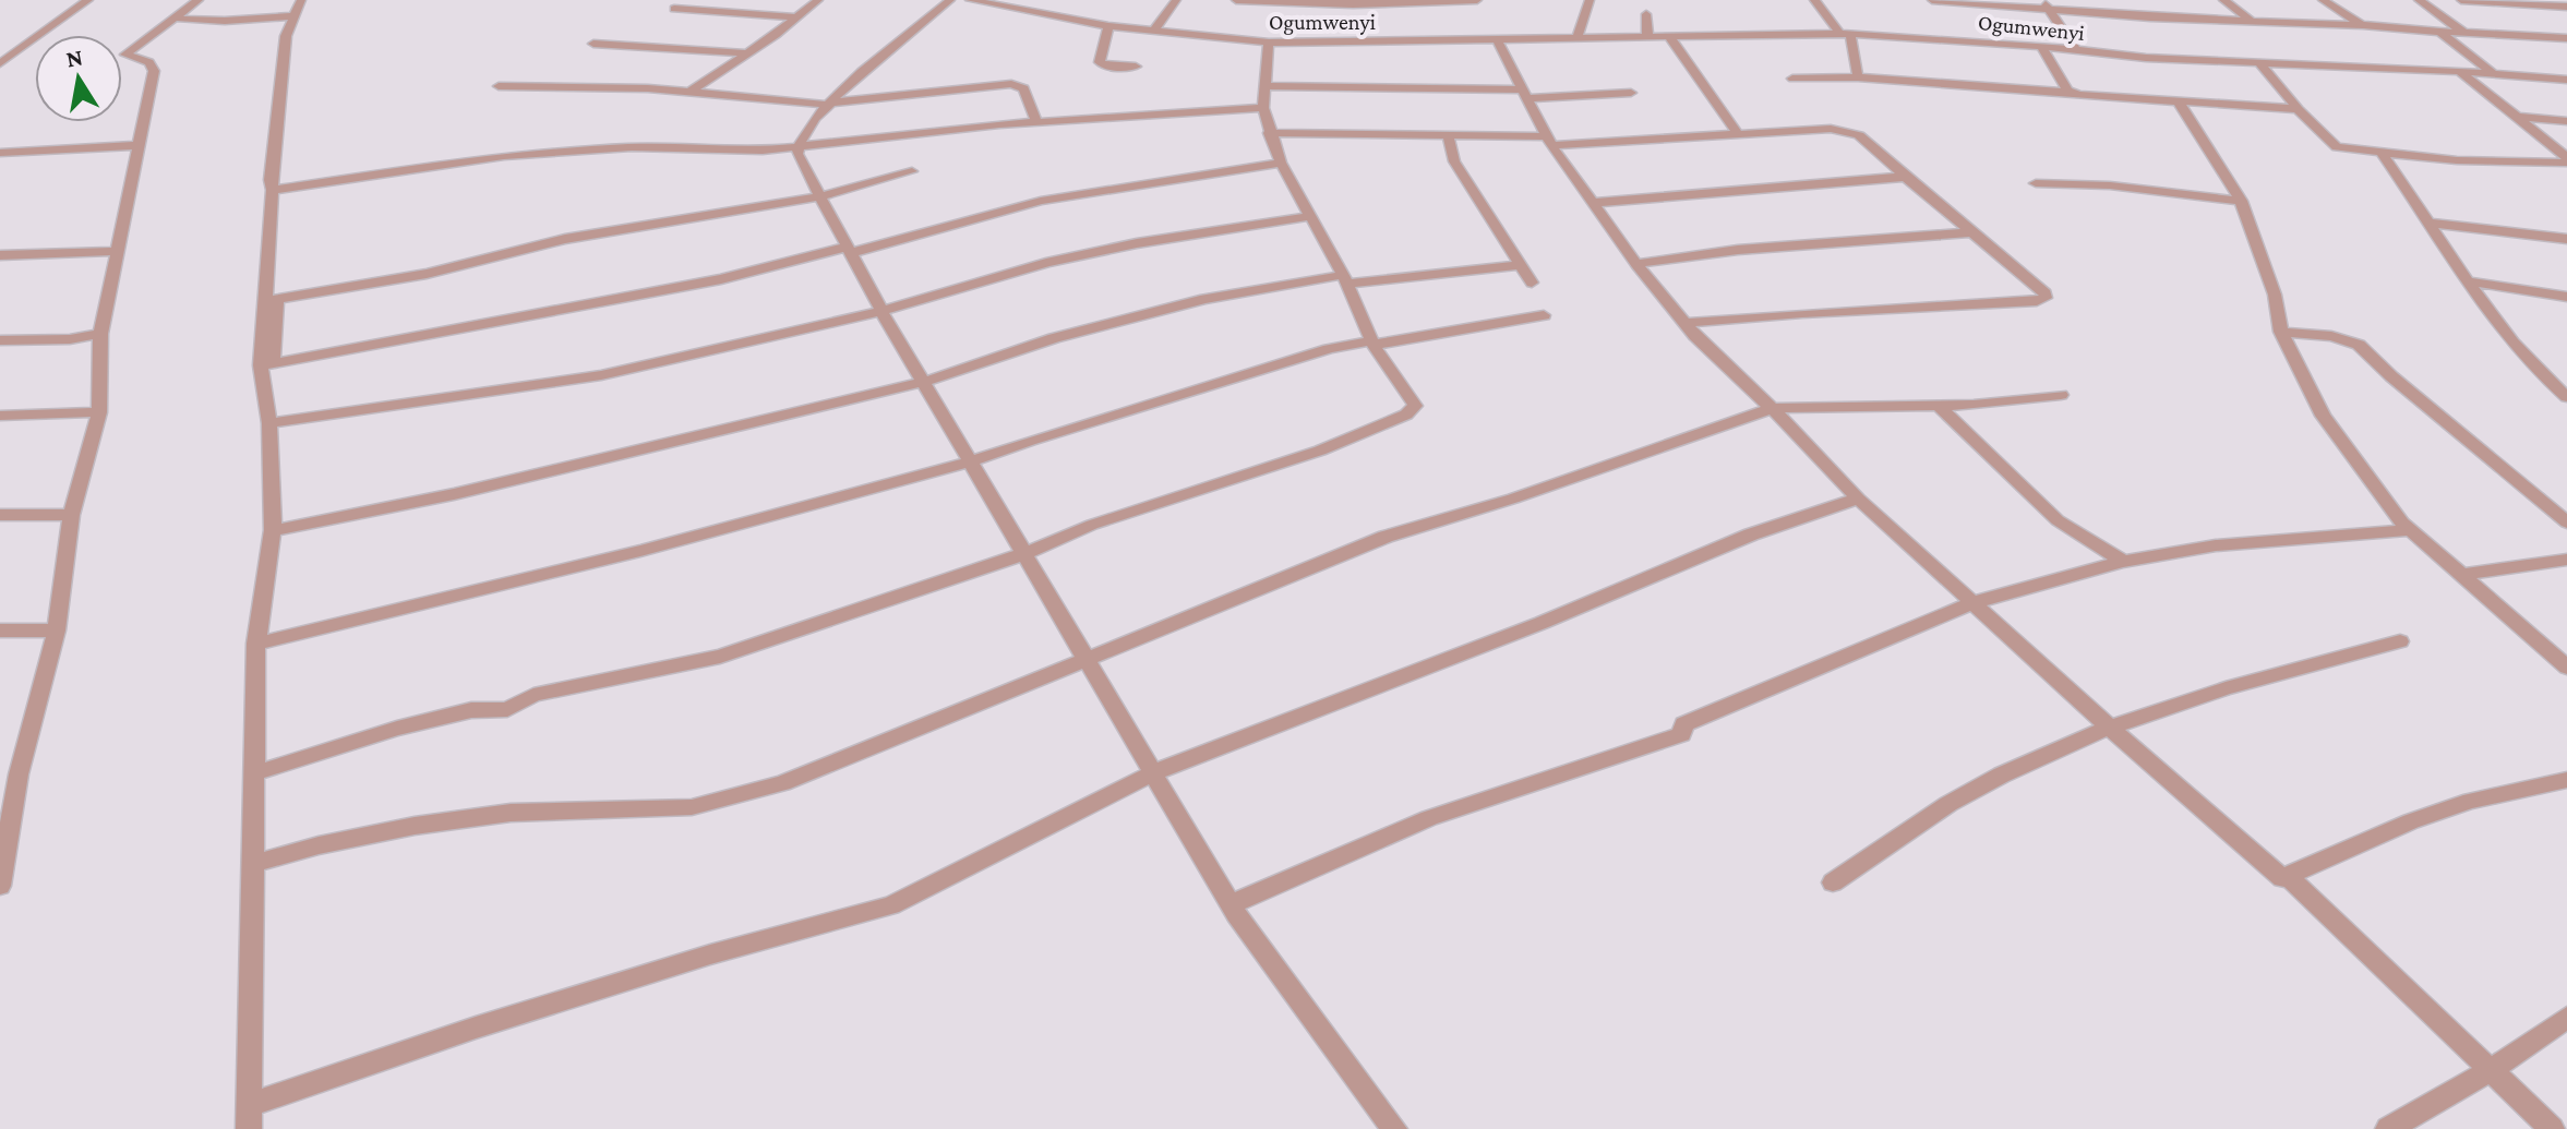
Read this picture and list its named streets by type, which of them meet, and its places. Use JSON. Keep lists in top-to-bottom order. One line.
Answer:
{"streets":{"street":["Ogumwenyi"]},"north":"top"}
